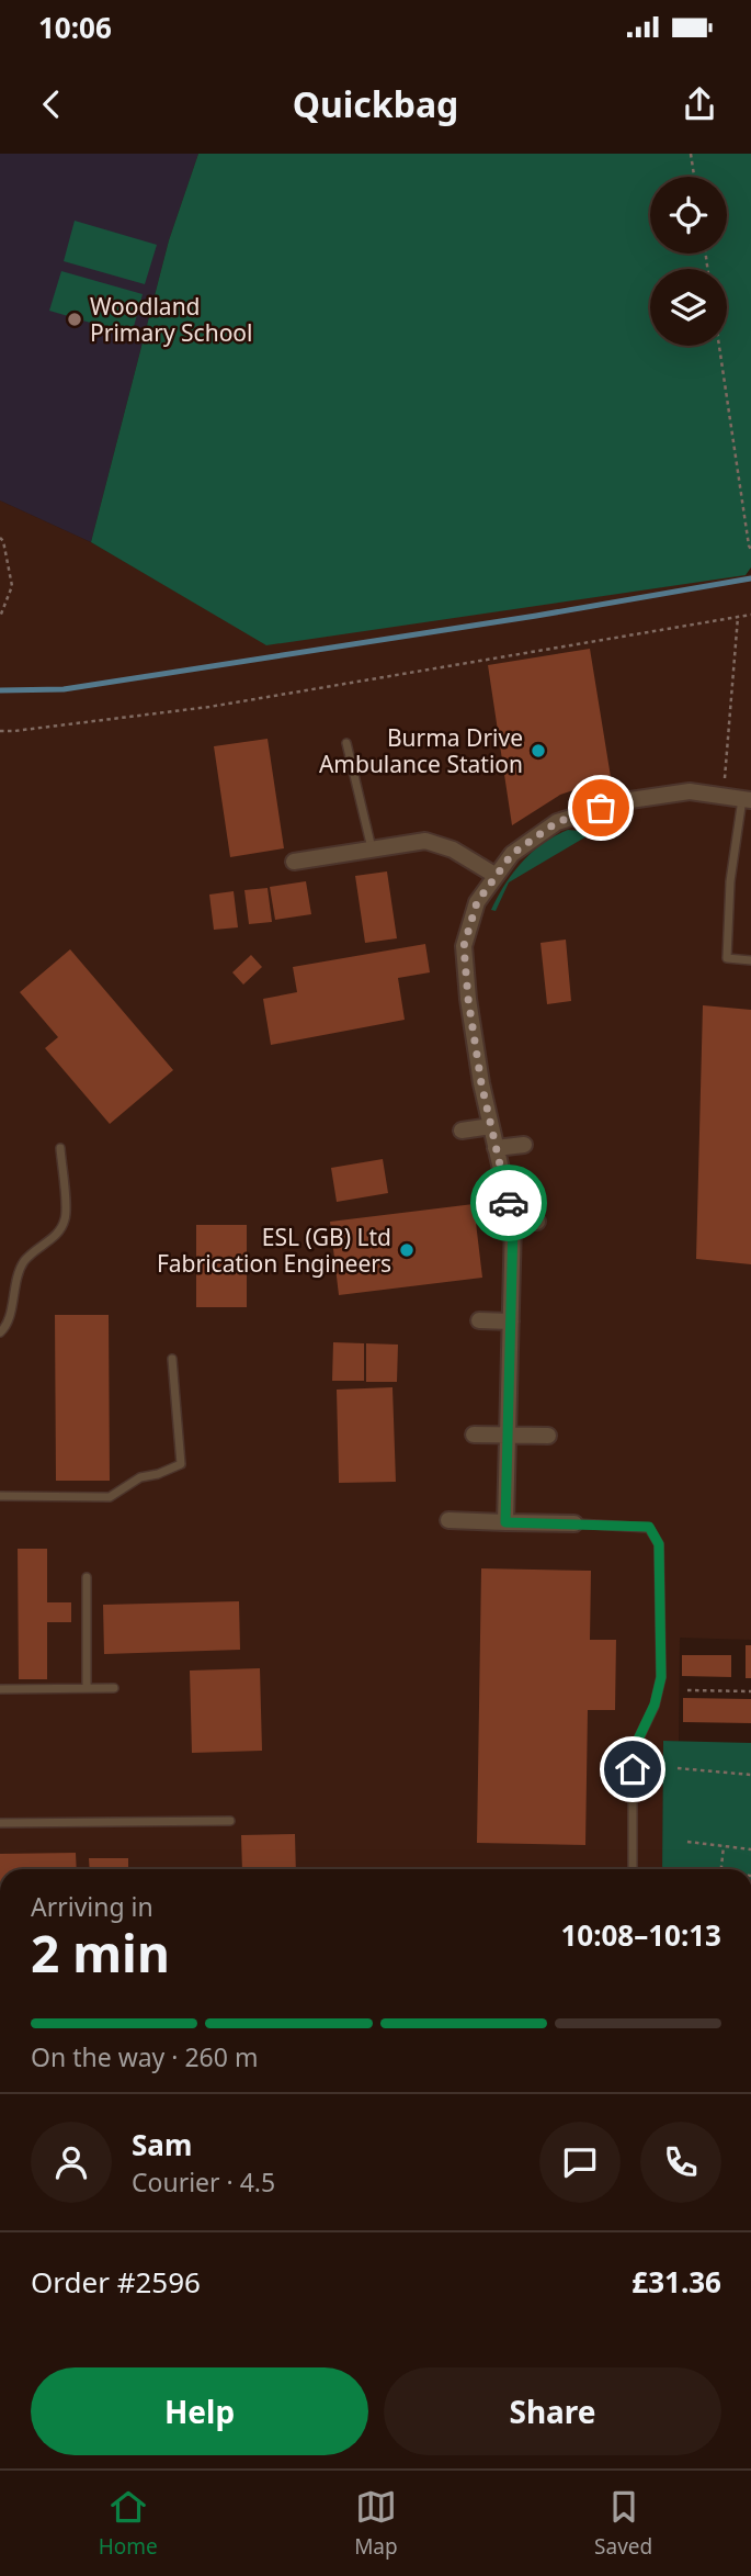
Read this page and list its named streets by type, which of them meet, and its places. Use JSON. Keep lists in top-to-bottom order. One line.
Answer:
{"places":["Woodland Primary School","Burma Drive Ambulance Station","ESL (GB) Ltd Fabrication Engineers"],"page":{"status":"10:06","header":"Quickbag","heading":["2 min","Arriving in","10:08–10:13"],"panel":["Sam","Courier · 4.5","Order #2596","£31.36"],"bar":"On the way · 260 m","buttons":["Help","Share"],"tabs":["Home","Map","Saved"]}}
